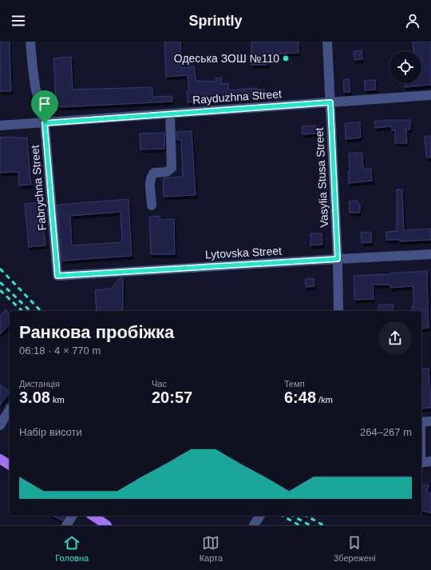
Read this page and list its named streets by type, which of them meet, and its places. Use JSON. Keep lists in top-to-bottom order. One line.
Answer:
{"streets":{"street":["Rayduzhna Street","Vasylia Stusa Street","Fabrychna Street","Lytovska Street"]},"crossings":[["Rayduzhna Street","Vasylia Stusa Street"],["Rayduzhna Street","Fabrychna Street"],["Vasylia Stusa Street","Lytovska Street"],["Fabrychna Street","Lytovska Street"]],"places":["Одеська ЗОШ №110"],"page":{"header":"Sprintly","heading":["Ранкова пробіжка","06:18 · 4 × 770 m"],"stats":[["Дистанція","3.08 km"],["Час","20:57"],["Темп","6:48 /km"]],"chart":["Набір висоти","264–267 m"],"tabs":["Головна","Карта","Збережені"]}}
